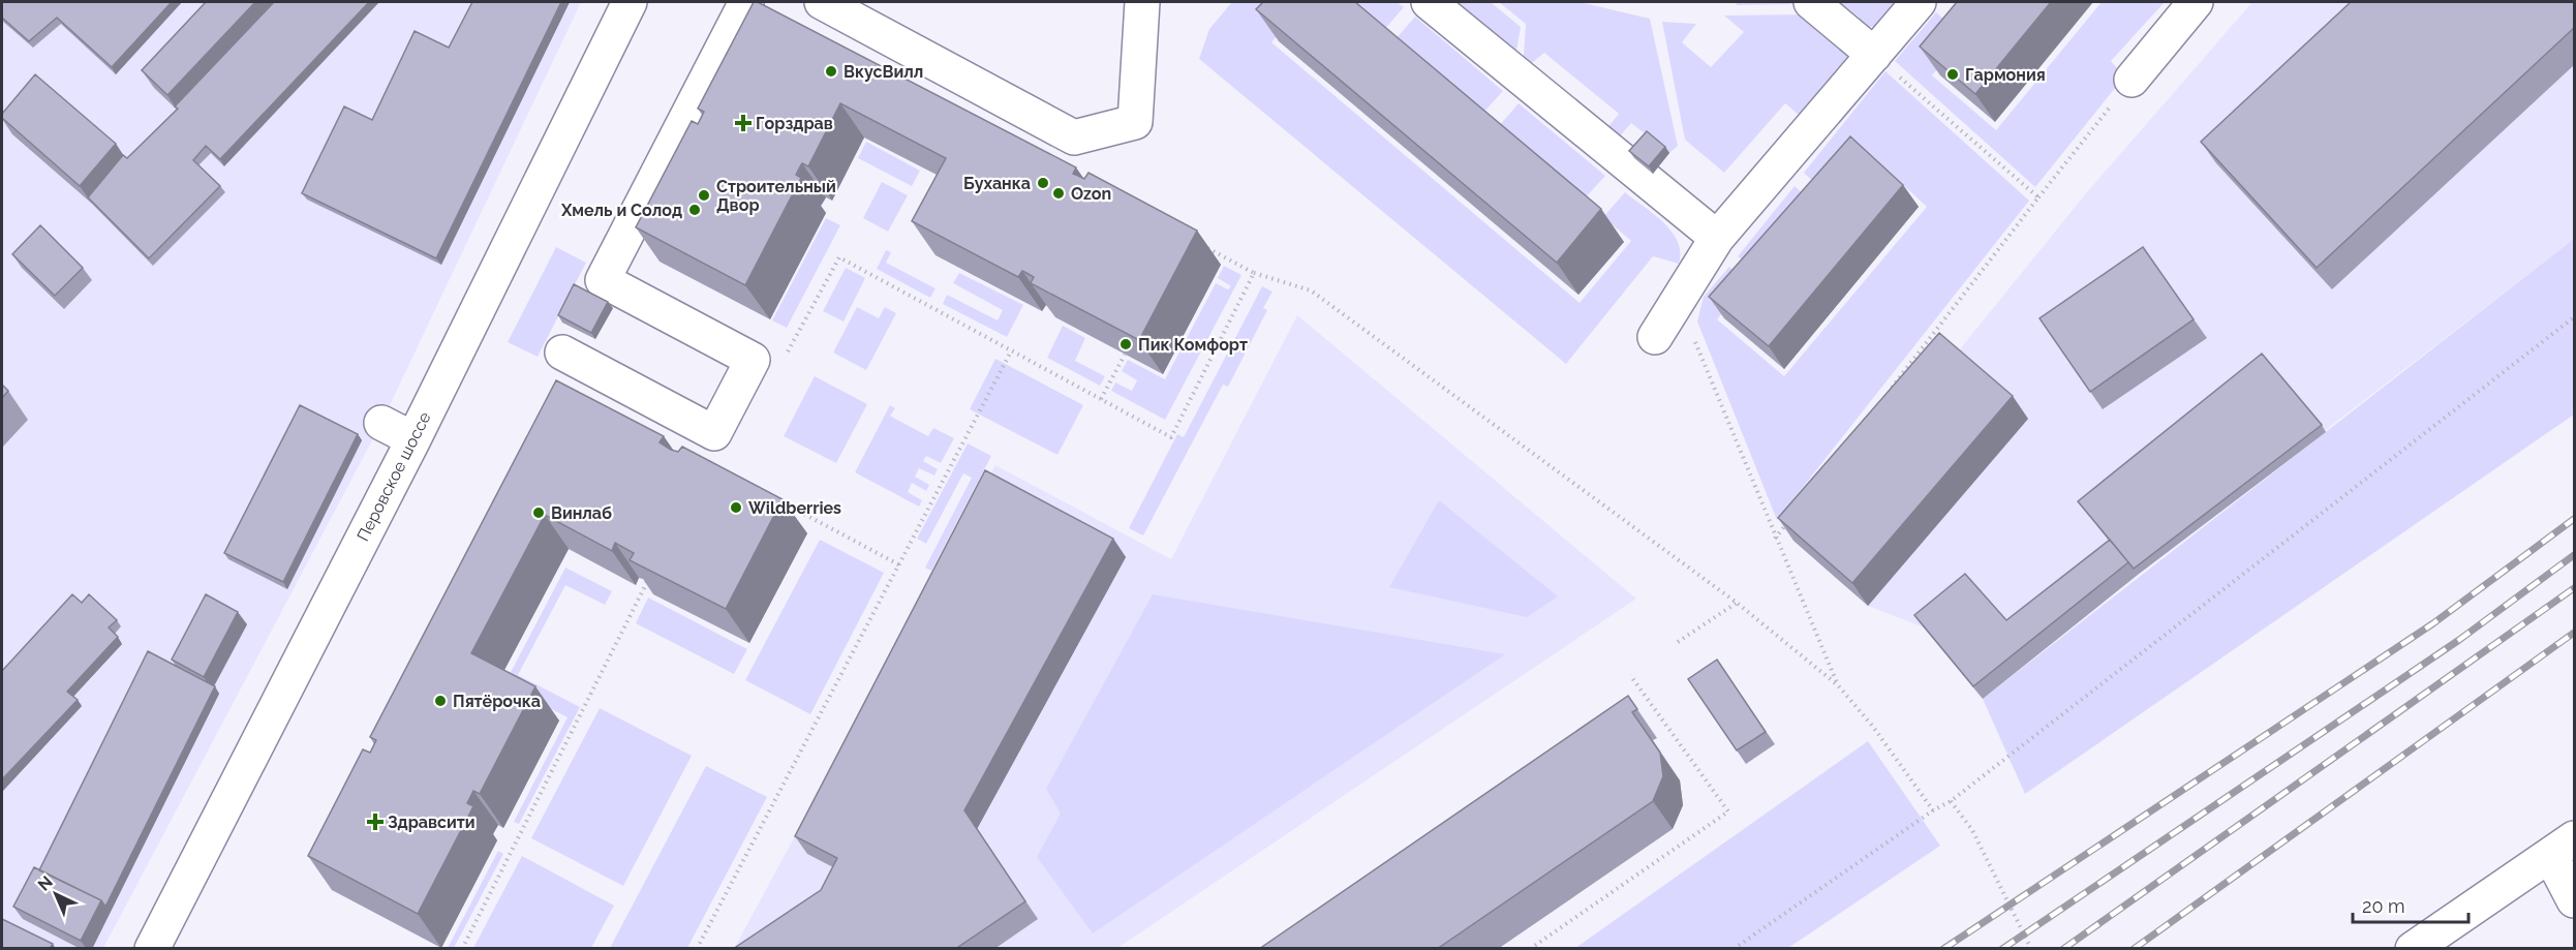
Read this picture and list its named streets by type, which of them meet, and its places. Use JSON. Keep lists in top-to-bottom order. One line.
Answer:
{"streets":{"street":["Перовское шоссе"]},"places":{"other":["ВкусВилл","Гармония","Буханка","Ozon","Строительный Двор","Хмель и Солод","Пик Комфорт","Wildberries","Винлаб","Пятёрочка"],"health":["Горздрав","Здравсити"]},"scale_bar":"20 m","north":"top left"}
